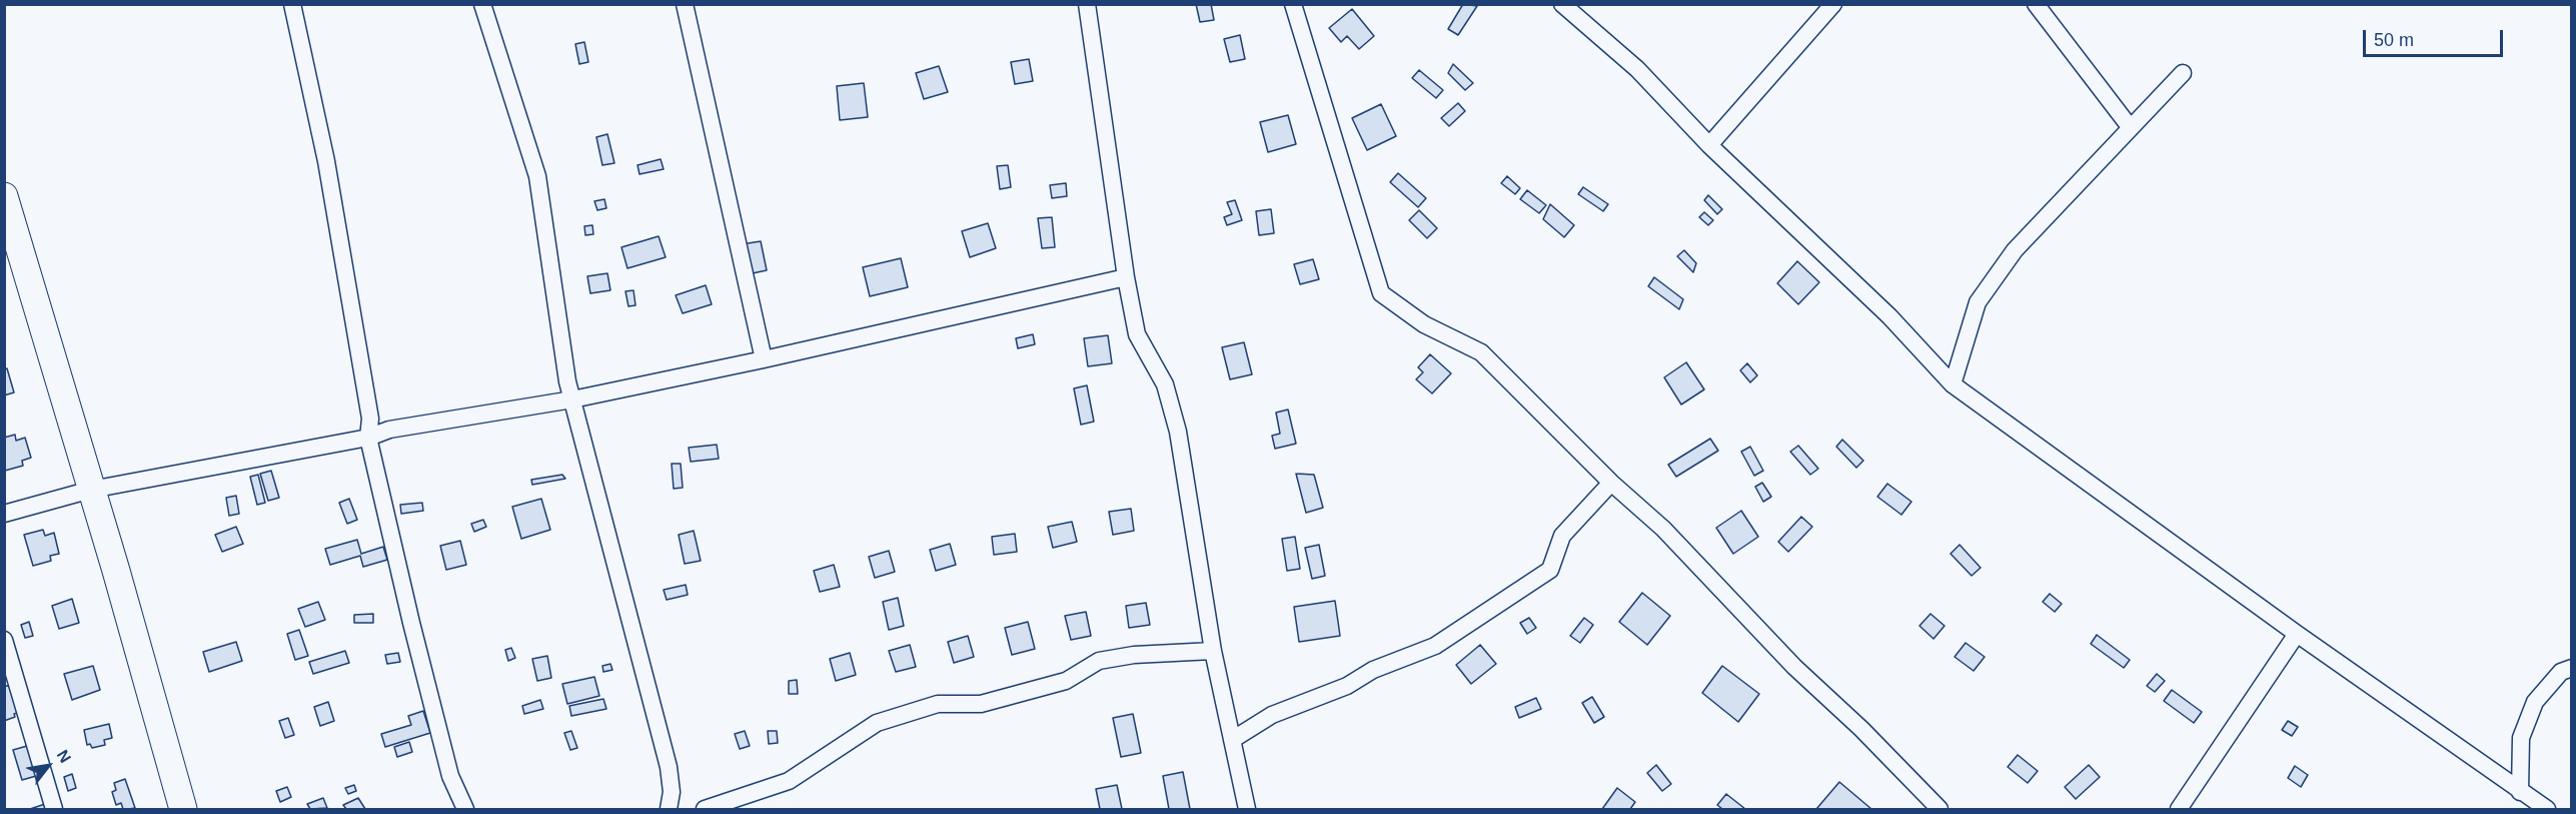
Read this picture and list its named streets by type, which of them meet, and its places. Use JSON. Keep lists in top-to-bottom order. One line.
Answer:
{"scale_bar":"50 m","north":"top right"}
